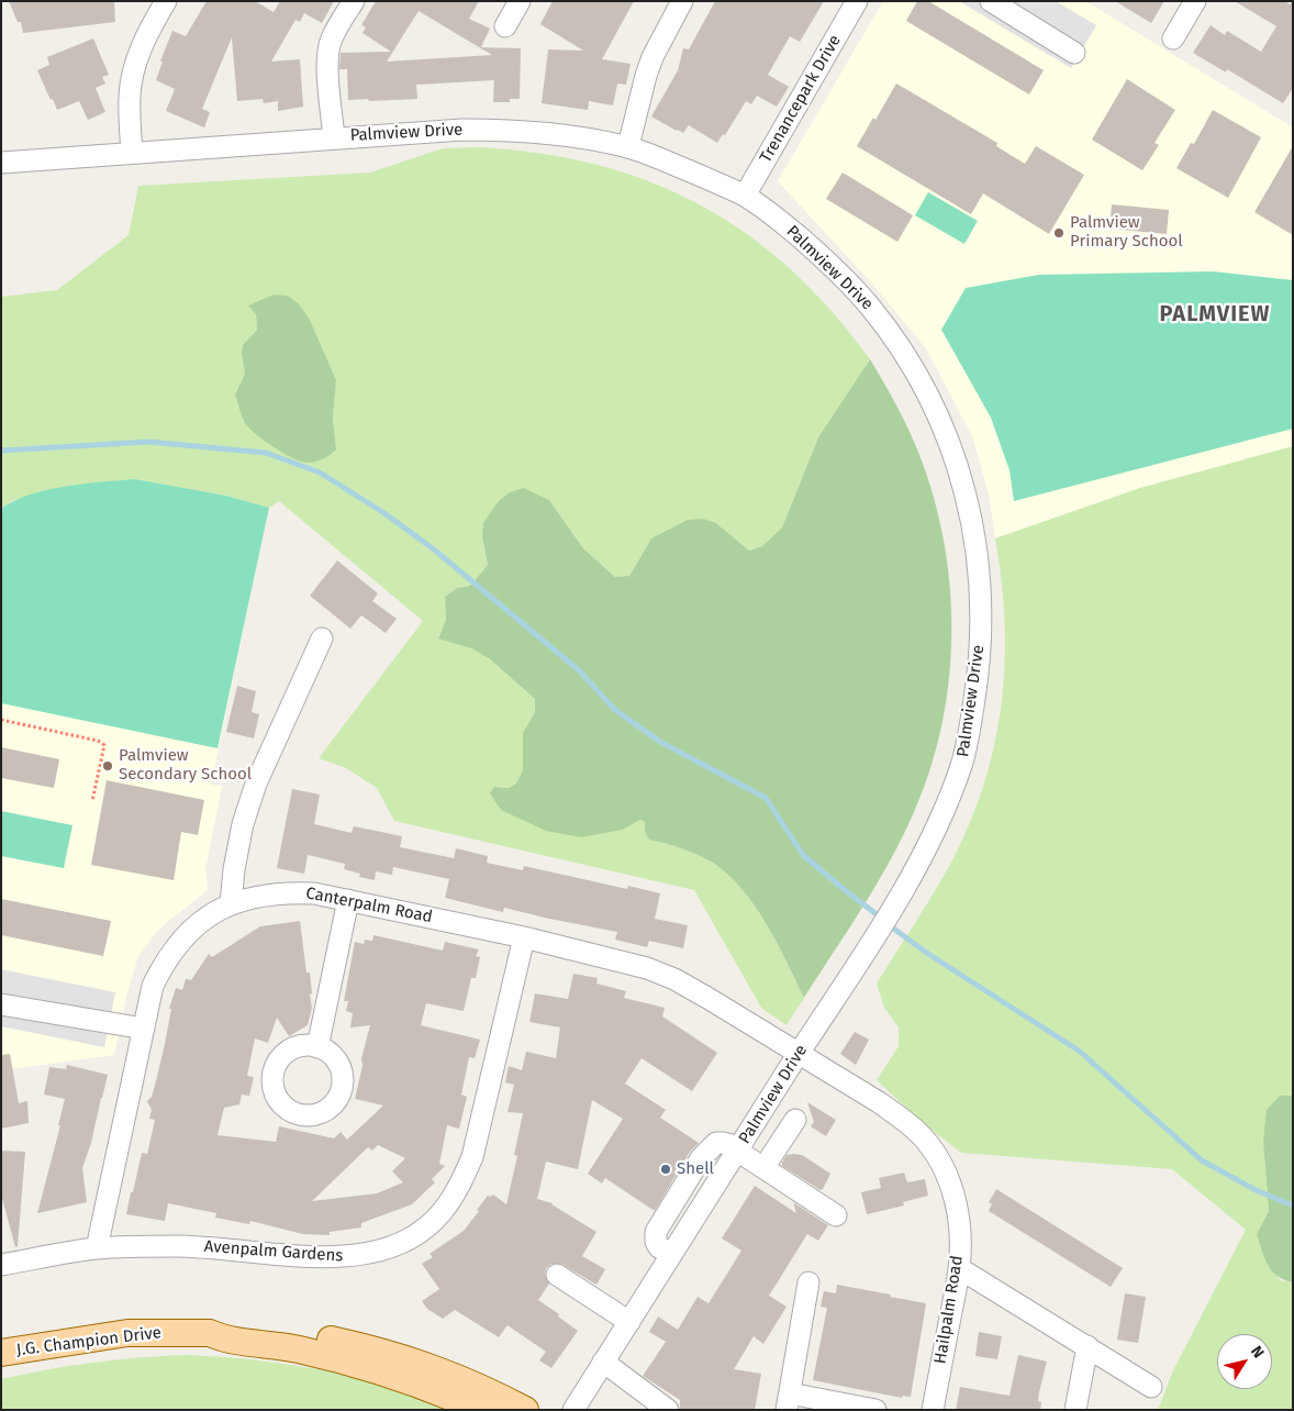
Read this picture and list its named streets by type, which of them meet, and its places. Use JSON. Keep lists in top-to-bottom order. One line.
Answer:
{"streets":{"main road":["J.G. Champion Drive"],"street":["Trenancepark Drive","Palmview Drive","Canterpalm Road","Avenpalm Gardens","Hailpalm Road"]},"crossings":[["Trenancepark Drive","Palmview Drive"],["Palmview Drive","Canterpalm Road"],["Palmview Drive","Hailpalm Road"],["Canterpalm Road","Avenpalm Gardens"],["Canterpalm Road","Hailpalm Road"]],"districts":["PALMVIEW"],"places":["Palmview Primary School","Palmview Secondary School","Shell"],"north":"top right"}
